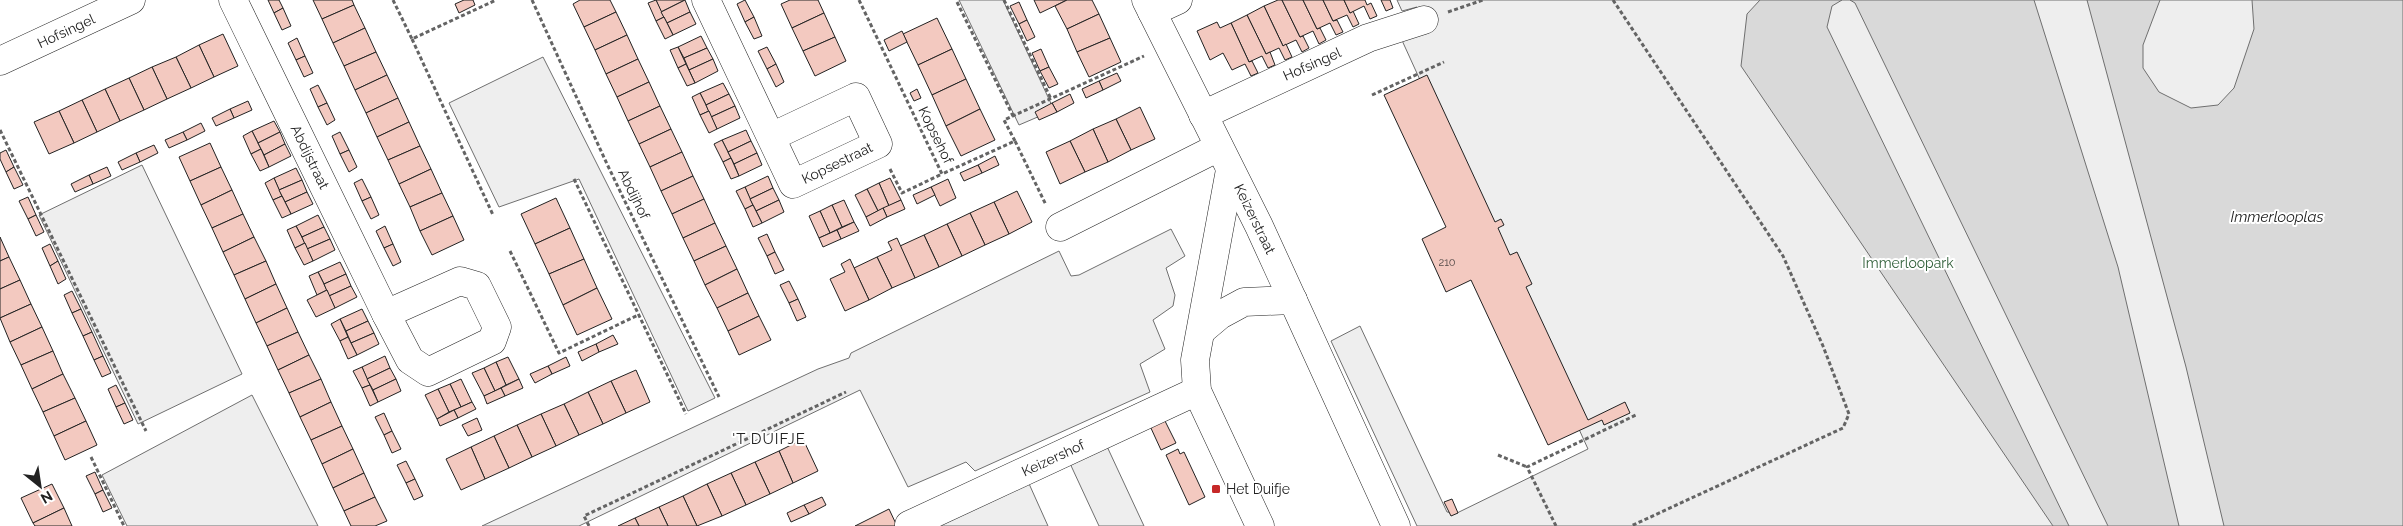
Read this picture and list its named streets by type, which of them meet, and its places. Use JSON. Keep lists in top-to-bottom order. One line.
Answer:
{"streets":{"street":["Hofsingel","Abdijstraat","Kopsestraat","Keizerstraat","Keizershof"],"path":["Kopsehof","Abdijhof"]},"crossings":[["Keizerstraat","Keizershof"]],"districts":["'T DUIFJE"],"water":["Immerlooplas"],"parks":["Immerloopark"],"places":{"transit":["Het Duifje"]},"house_numbers":["210"],"north":"bottom right"}
